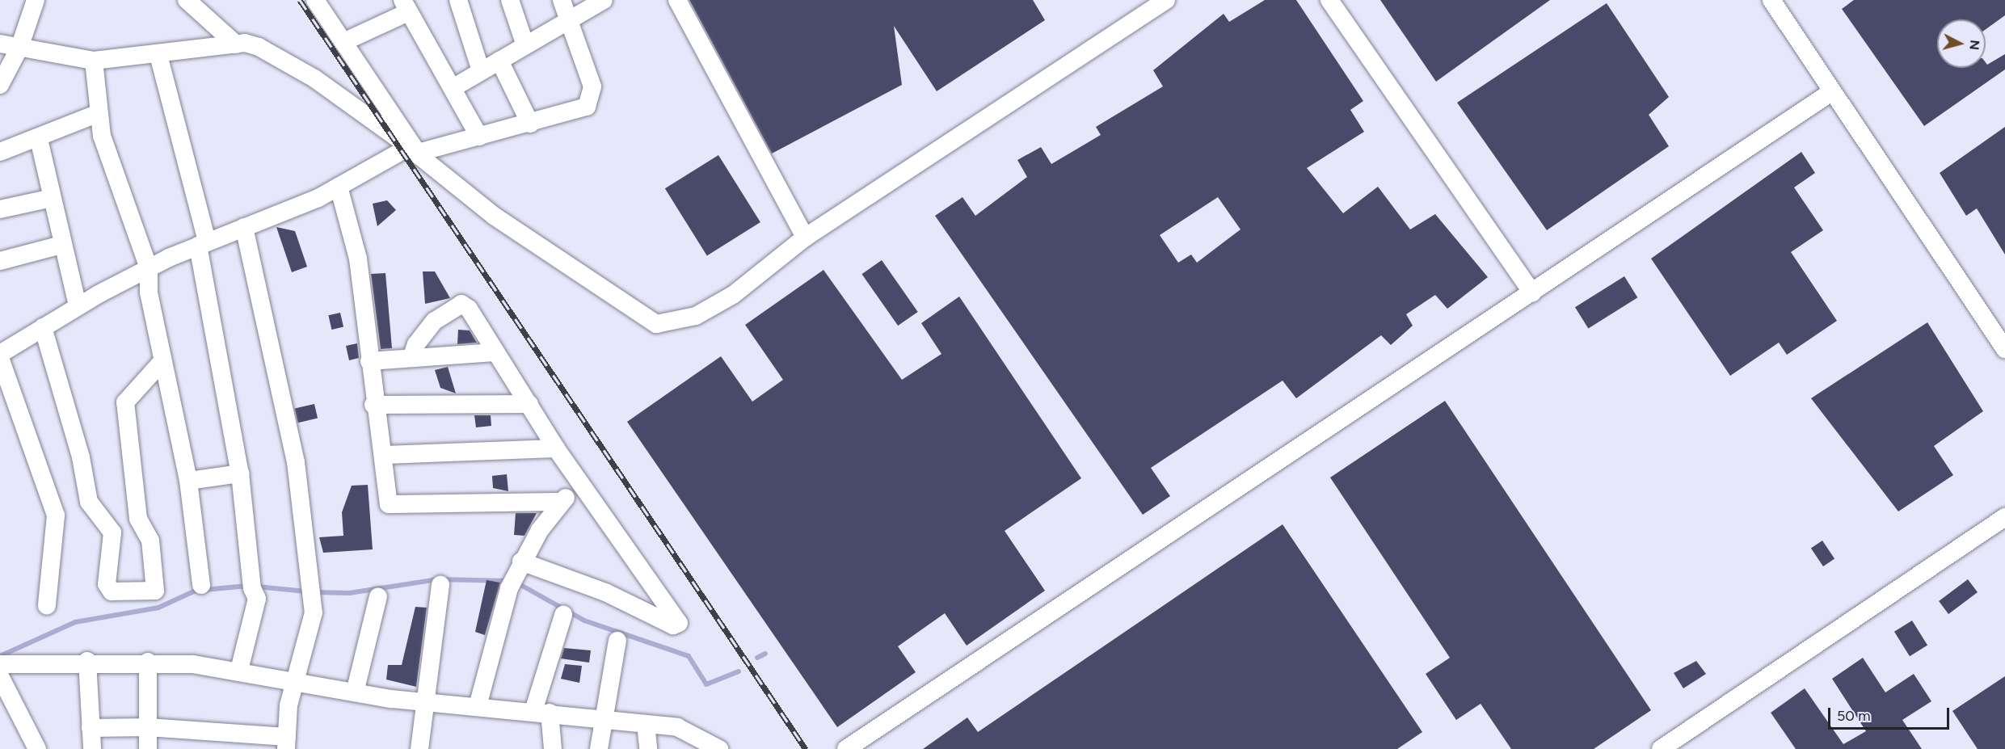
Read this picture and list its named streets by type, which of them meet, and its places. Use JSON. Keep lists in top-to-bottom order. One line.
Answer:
{"scale_bar":"50 m","north":"right"}
